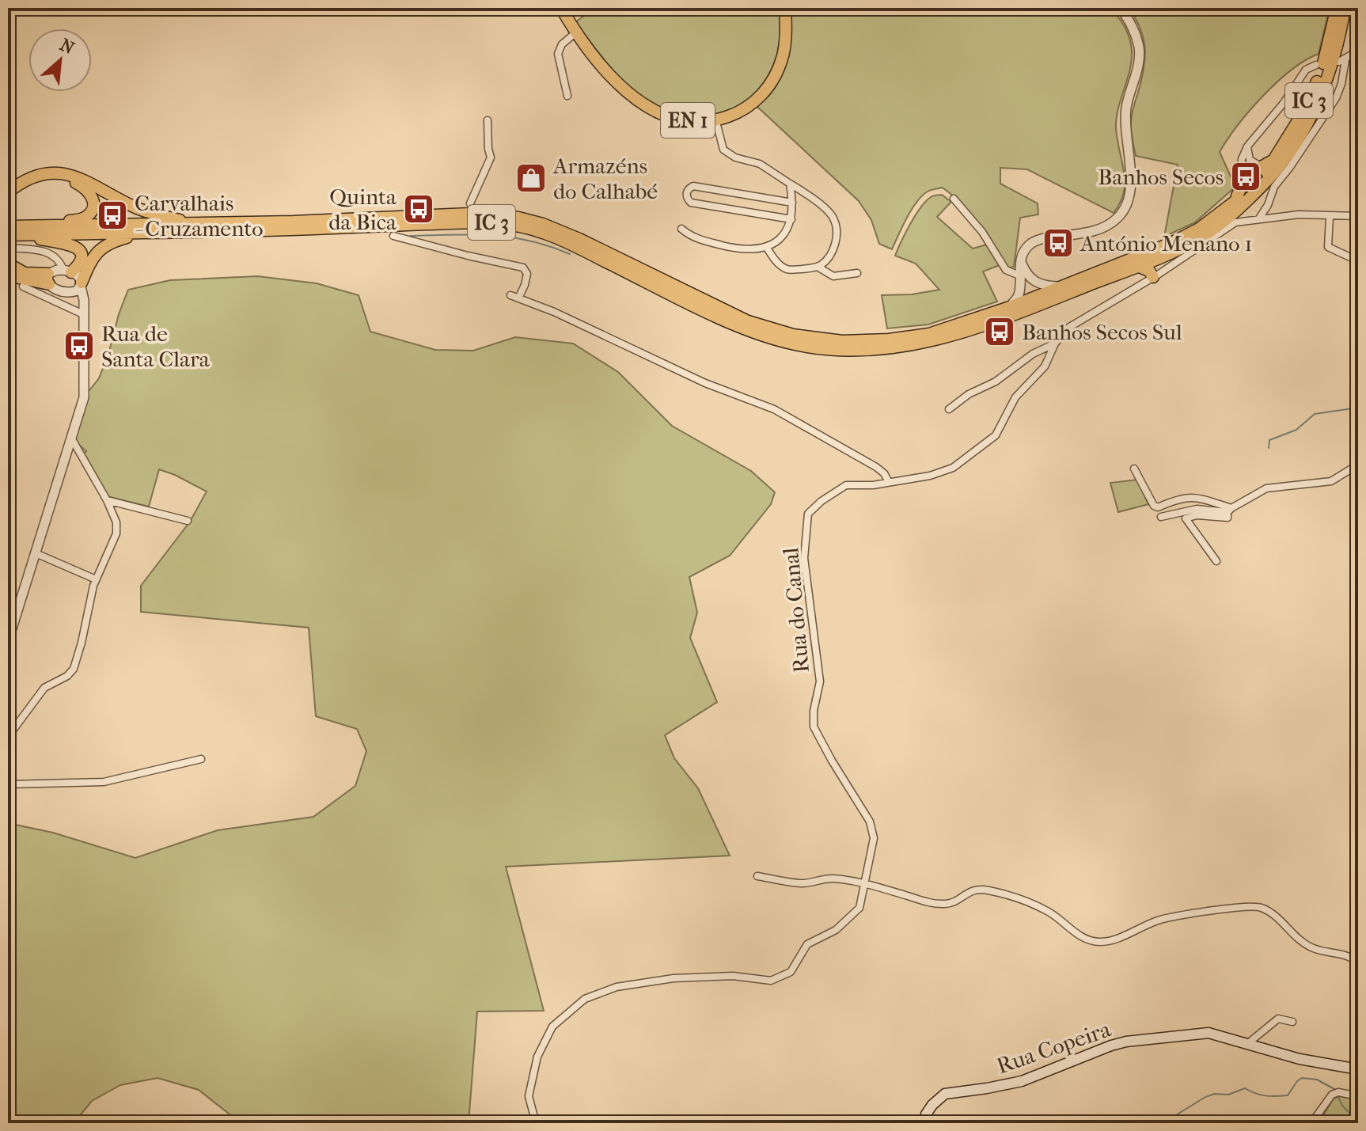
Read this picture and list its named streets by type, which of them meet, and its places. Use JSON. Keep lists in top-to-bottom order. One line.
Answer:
{"streets":{"main road":["IC 3","EN 1","Rua Copeira"],"street":["Rua do Canal"]},"places":{"bus stop":["Banhos Secos","Quinta da Bica","Carvalhais - Cruzamento","António Menano 1","Banhos Secos Sul","Rua de Santa Clara"],"shop":["Armazéns do Calhabé"]},"north":"top right"}
